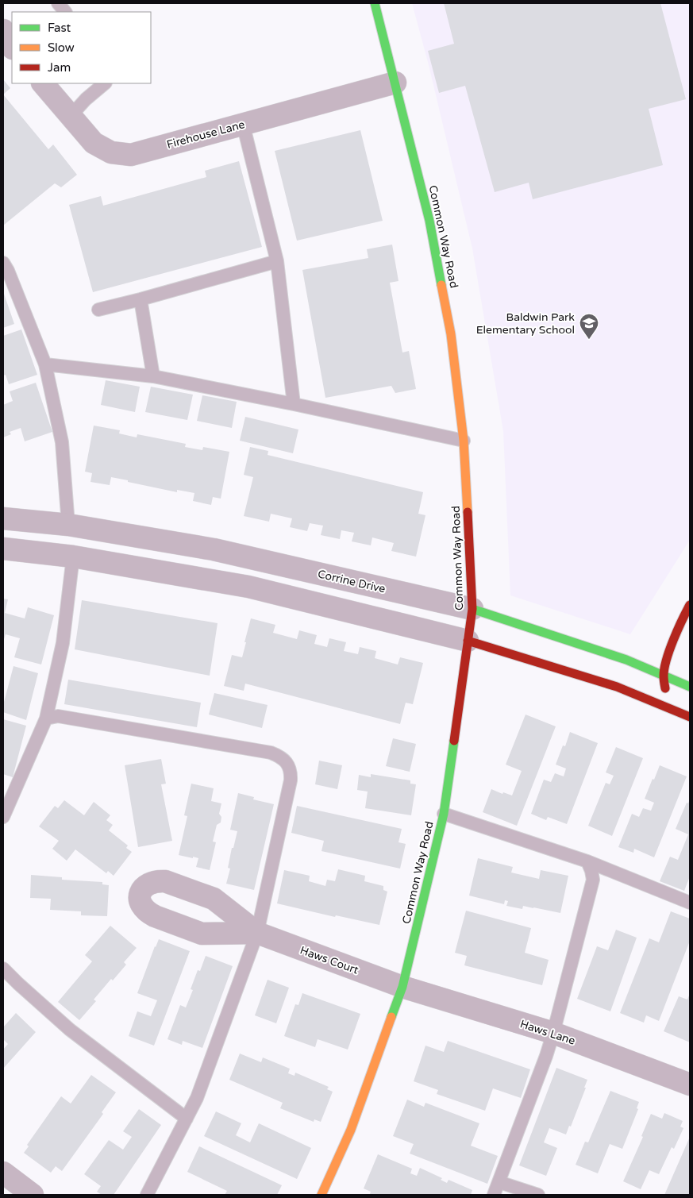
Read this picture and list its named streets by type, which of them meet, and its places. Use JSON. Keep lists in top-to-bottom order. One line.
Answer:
{"streets":{"street":["Firehouse Lane","Common Way Road","Corrine Drive","Haws Court","Haws Lane"]},"crossings":[["Firehouse Lane","Common Way Road"],["Common Way Road","Corrine Drive"],["Common Way Road","Haws Court"],["Common Way Road","Haws Lane"],["Haws Court","Haws Lane"]],"places":{"school or university":["Baldwin Park Elementary School"]},"legend":["Fast","Slow","Jam"]}
